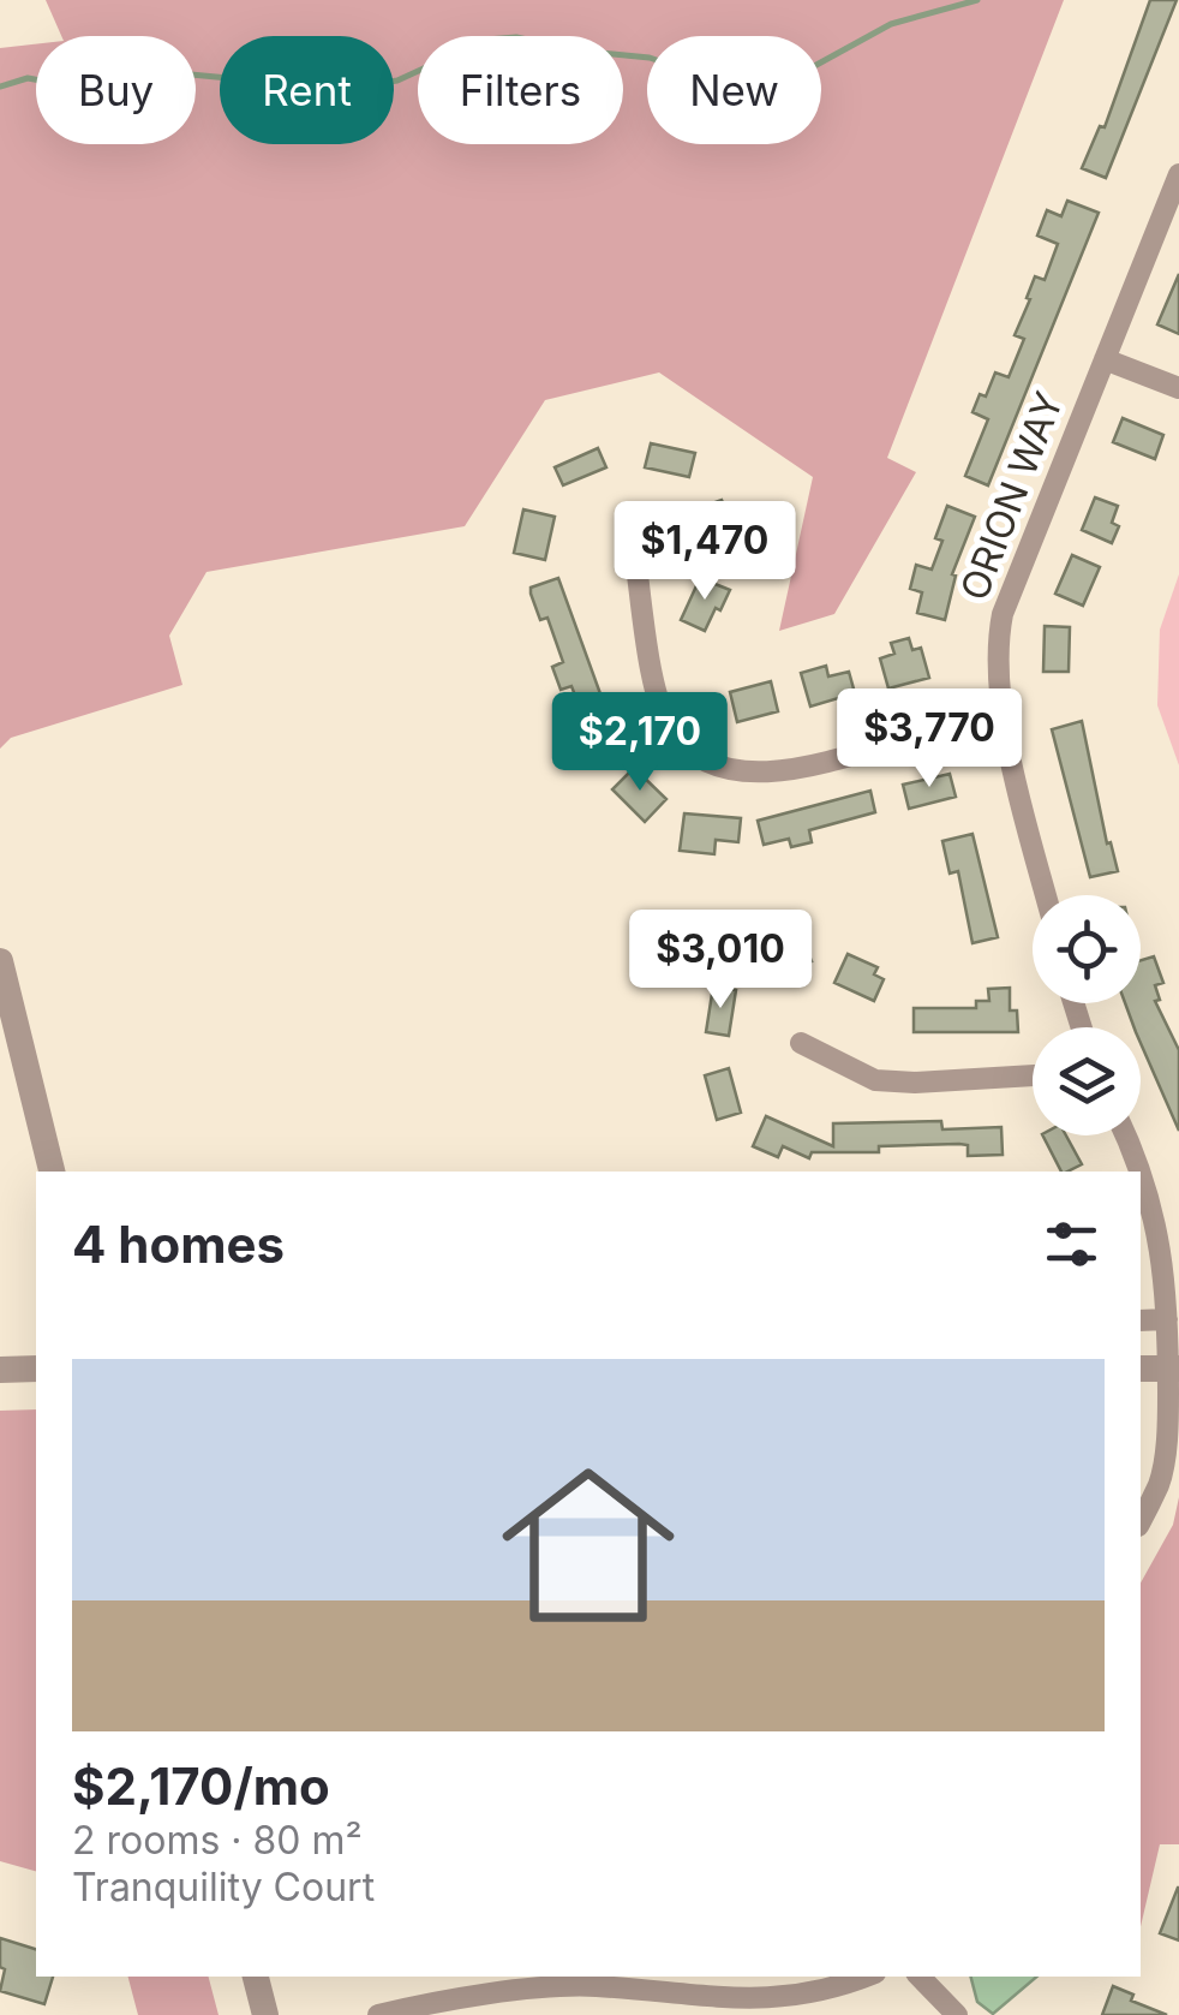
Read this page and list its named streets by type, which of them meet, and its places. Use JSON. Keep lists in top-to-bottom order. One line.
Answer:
{"streets":{"street":["ORION WAY"]},"page":{"chip":["Buy","Rent","Filters","New"],"price":["$1,470","$3,770","$2,170","$3,010"],"heading":"4 homes","list":[{"name":"$2,170/mo","note":"2 rooms · 80 m² · Tranquility Court"}]}}
